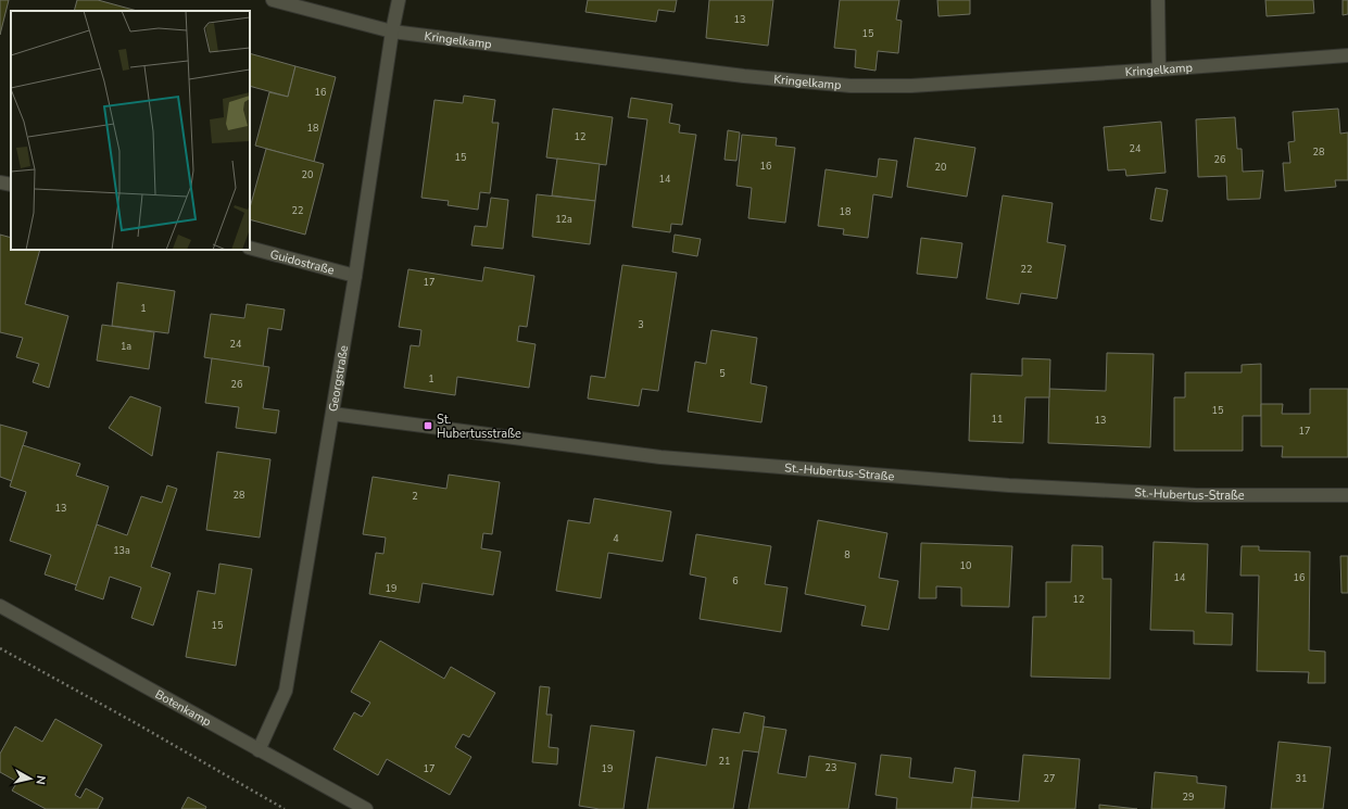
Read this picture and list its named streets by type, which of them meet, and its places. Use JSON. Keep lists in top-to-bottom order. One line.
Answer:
{"streets":{"street":["Kringelkamp","Guidostraße","Georgstraße","St.-Hubertus-Straße","Botenkamp"]},"crossings":[["Kringelkamp","Georgstraße"],["Guidostraße","Georgstraße"],["Georgstraße","St.-Hubertus-Straße"],["Georgstraße","Botenkamp"]],"places":{"transit":["St. Hubertusstraße"]},"house_numbers":["13","15","16","18","12","24","28","15","26","16","20","20","14","22","18","12a","22","17","1","3","24","1a","5","1","26","15","11","13","17","28","2","13","4","13a","8","10","14","16","6","19","12","15","21","23","17","19","27","31","29"],"north":"right"}
